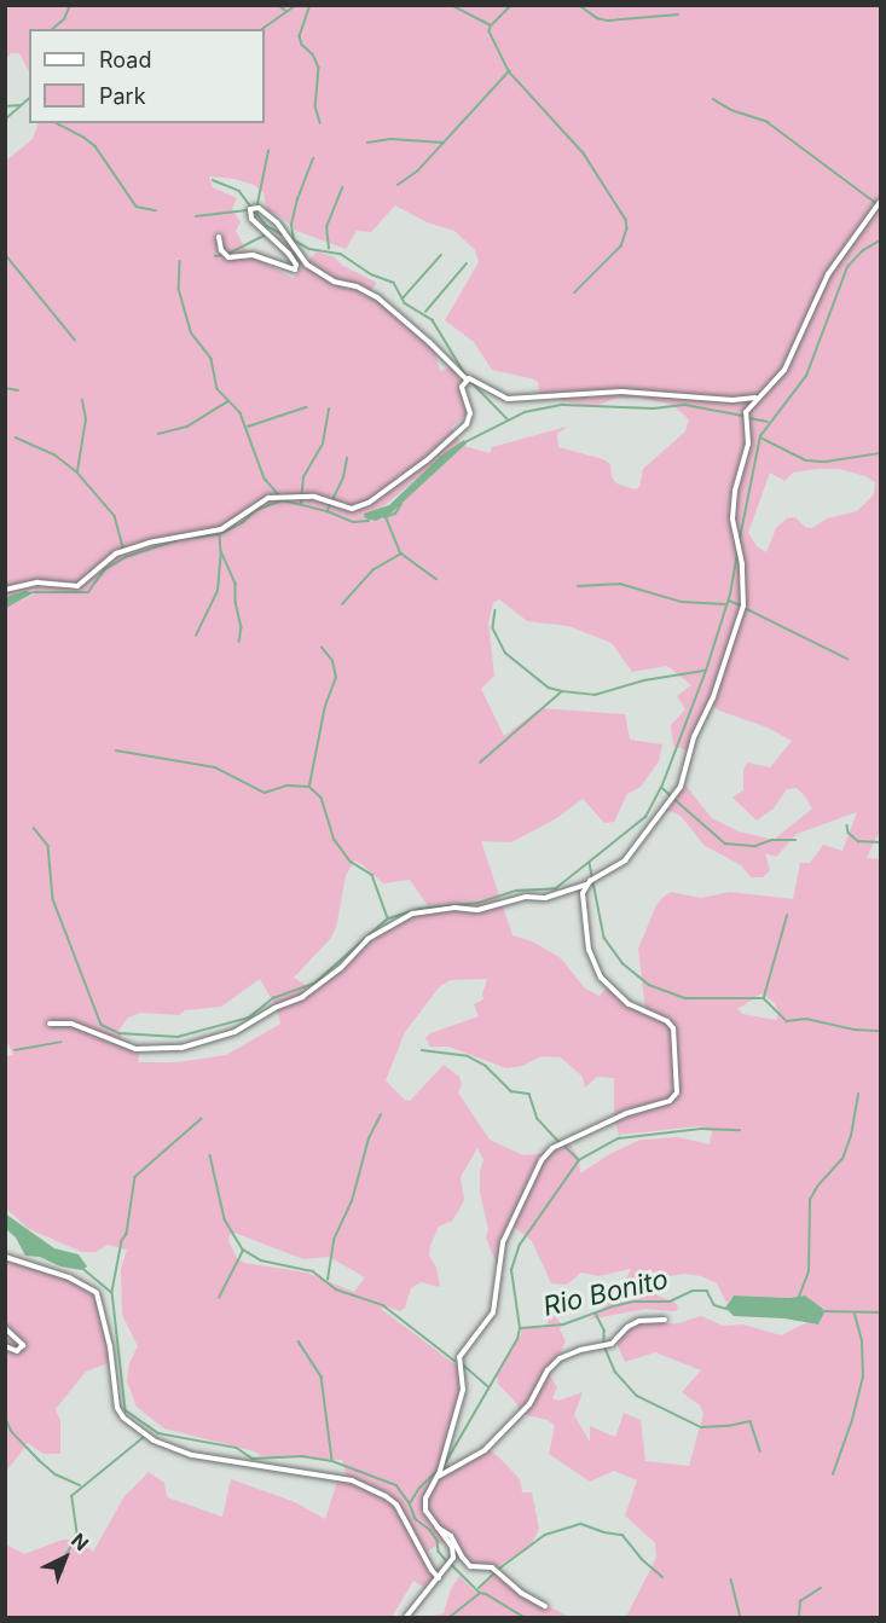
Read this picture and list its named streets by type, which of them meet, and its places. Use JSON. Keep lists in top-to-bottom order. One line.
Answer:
{"water":["Rio Bonito"],"legend":["Road","Park"],"north":"top right"}
